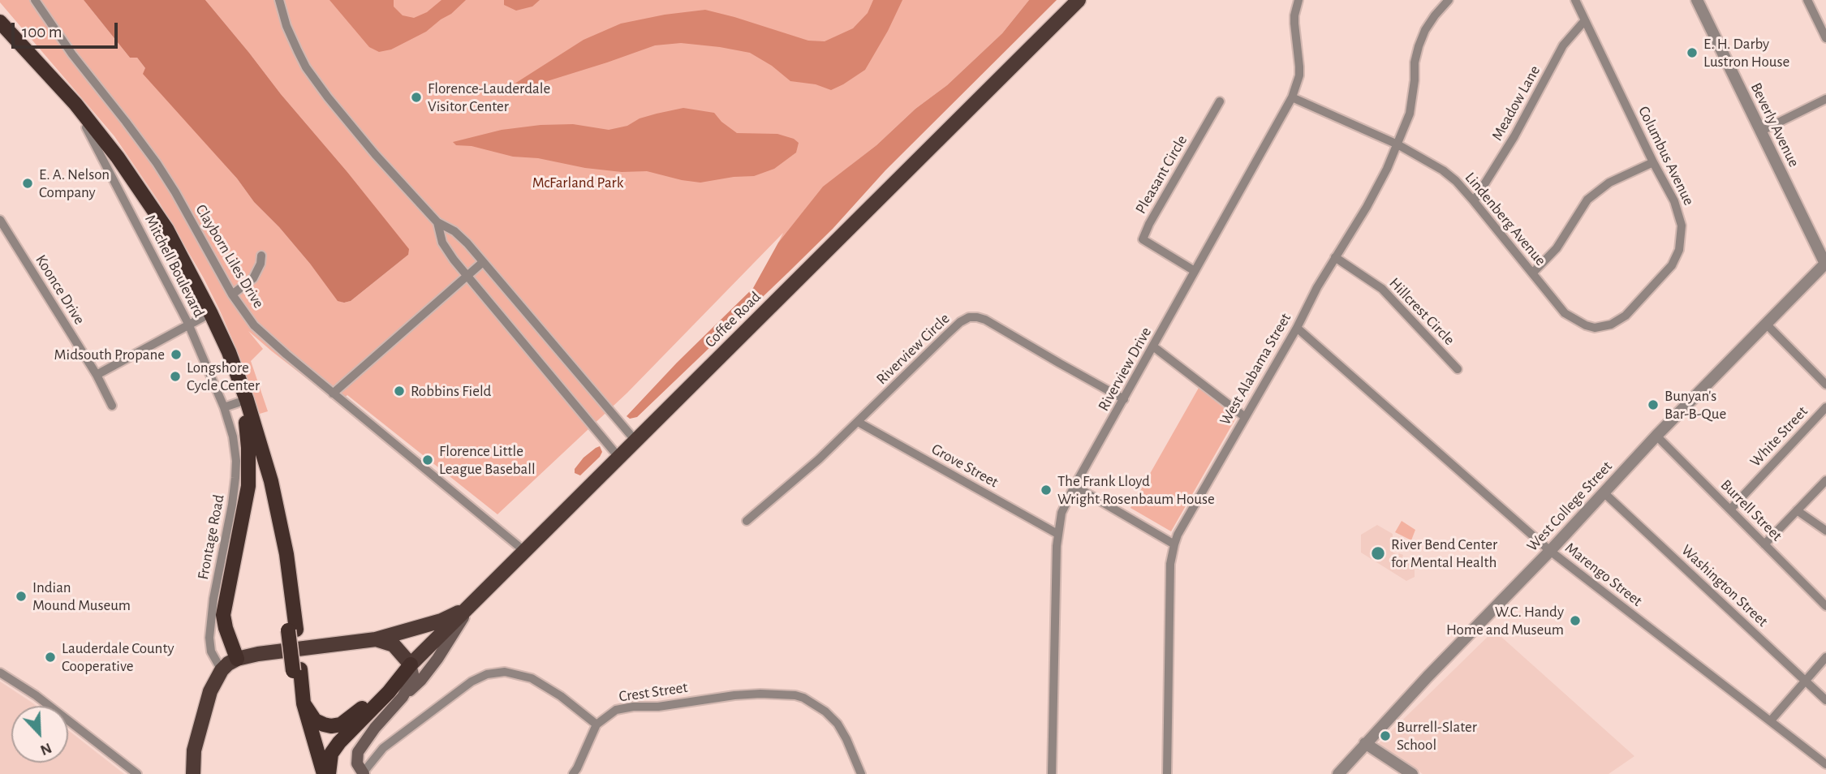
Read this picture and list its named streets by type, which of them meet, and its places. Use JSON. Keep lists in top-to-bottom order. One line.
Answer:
{"streets":{"main road":["Coffee Road"],"street":["Meadow Lane","Beverly Avenue","Columbus Avenue","Pleasant Circle","Lindenberg Avenue","Clayborn Liles Drive","Mitchell Boulevard","Koonce Drive","Hillcrest Circle","Riverview Circle","Riverview Drive","West Alabama Street","White Street","Grove Street","West College Street","Burrell Street","Frontage Road","Marengo Street","Washington Street","Crest Street"]},"crossings":[["Meadow Lane","Columbus Avenue"],["Meadow Lane","Lindenberg Avenue"],["Beverly Avenue","West College Street"],["Columbus Avenue","Lindenberg Avenue"],["Pleasant Circle","Riverview Drive"],["Lindenberg Avenue","Riverview Drive"],["Lindenberg Avenue","West Alabama Street"],["Clayborn Liles Drive","Coffee Road"],["Mitchell Boulevard","Frontage Road"],["Hillcrest Circle","West Alabama Street"],["Riverview Circle","Riverview Drive"],["Riverview Circle","Grove Street"],["Riverview Drive","Grove Street"],["West Alabama Street","Marengo Street"],["White Street","Burrell Street"],["West College Street","Burrell Street"],["West College Street","Marengo Street"],["West College Street","Washington Street"]],"parks":["McFarland Park"],"places":["E. H. Darby Lustron House","Florence-Lauderdale Visitor Center","E. A. Nelson Company","Midsouth Propane","Longshore Cycle Center","Robbins Field","Bunyan's Bar-B-Que","Florence Little League Baseball","The Frank Lloyd Wright Rosenbaum House","River Bend Center for Mental Health","Indian Mound Museum","W.C. Handy Home and Museum","Lauderdale County Cooperative","Burrell-Slater School"],"scale_bar":"100 m","north":"bottom right"}
